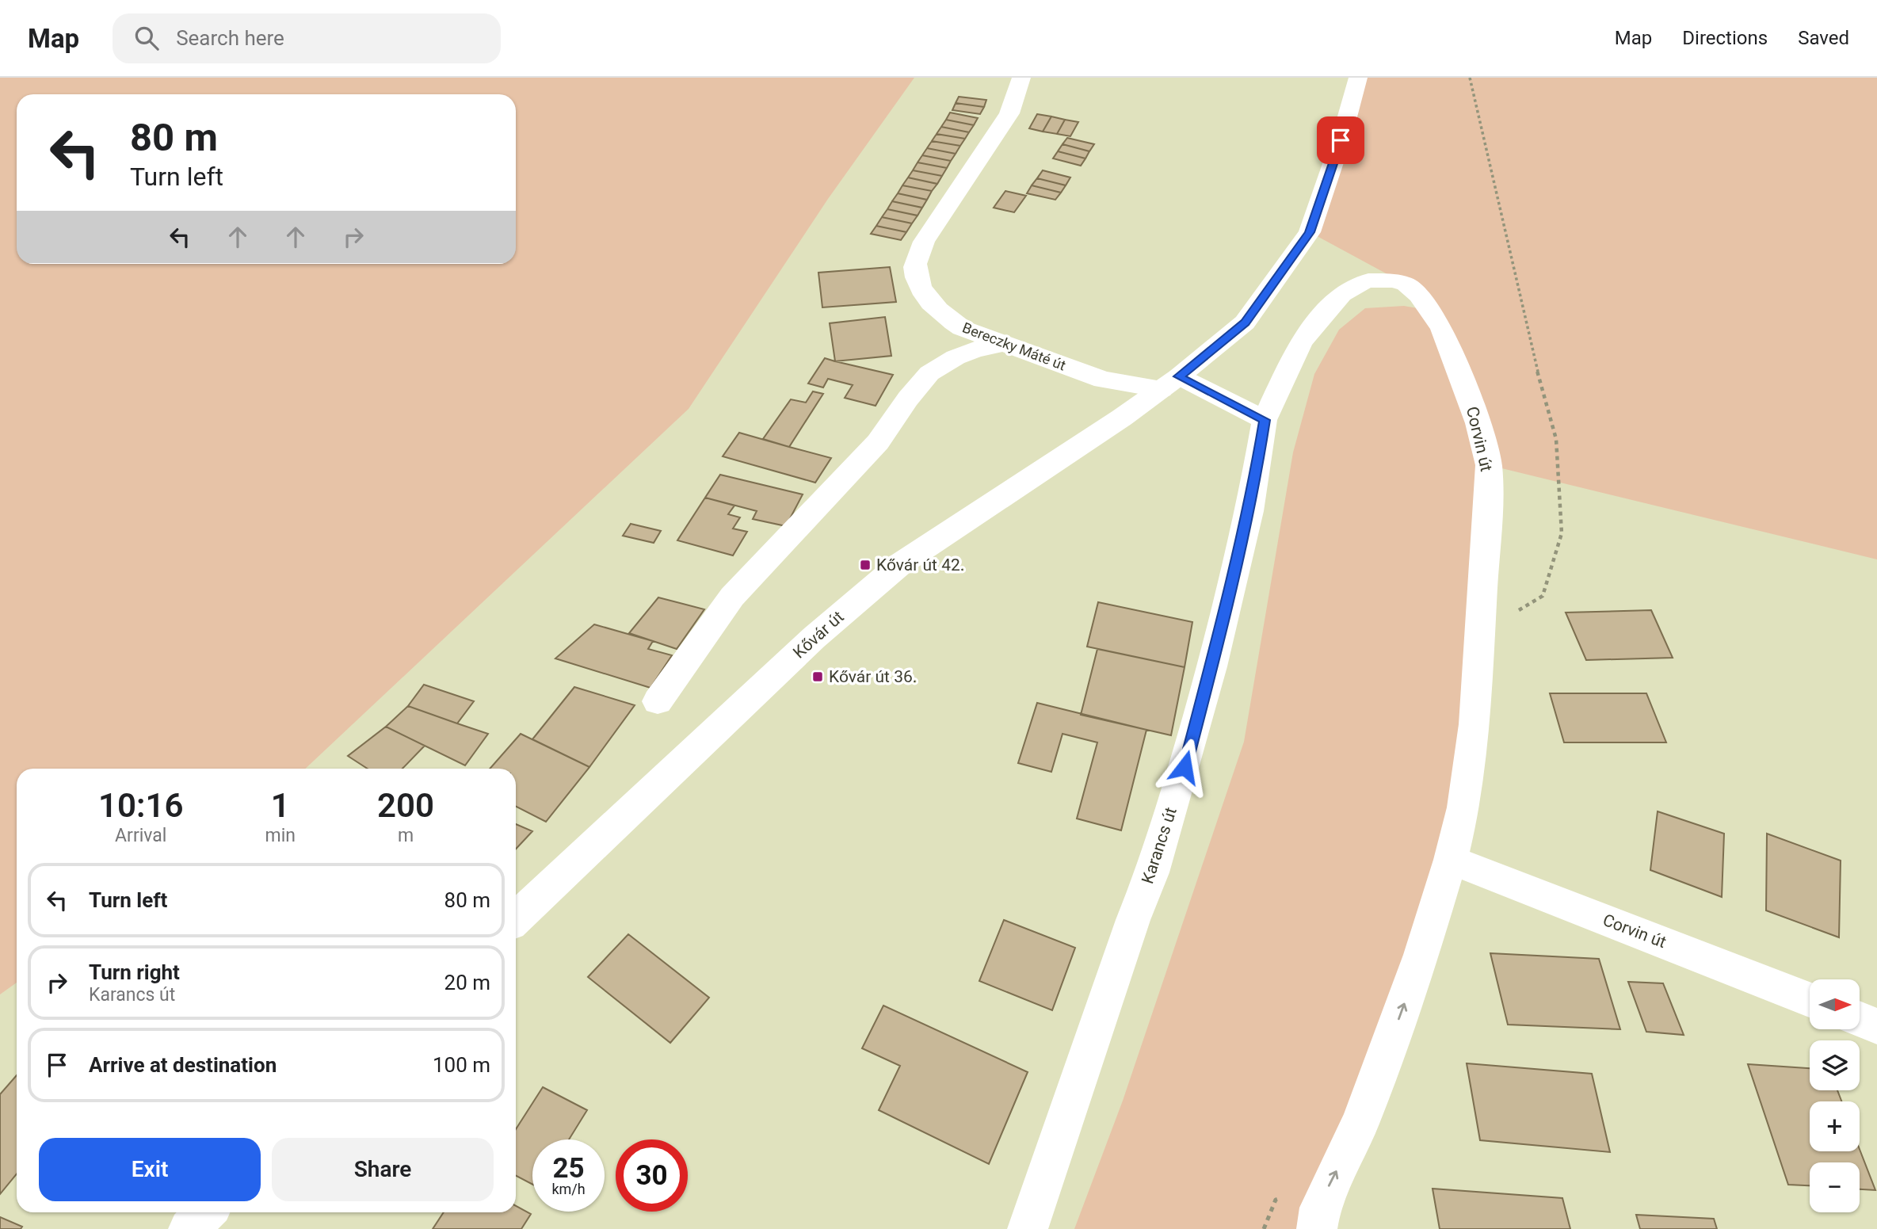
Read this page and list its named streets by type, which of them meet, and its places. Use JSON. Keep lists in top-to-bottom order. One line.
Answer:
{"streets":{"street":["Bereczky Máté út","Corvin út","Kővár út","Karancs út"]},"crossings":[["Bereczky Máté út","Corvin út"],["Bereczky Máté út","Kővár út"],["Bereczky Máté út","Karancs út"],["Corvin út","Karancs út"]],"places":{"transit":["Kővár út 42.","Kővár út 36."]},"north":"right","page":{"header":"Map","search":"Search here","nav":["Map","Directions","Saved"],"turn":["80 m","Turn left"],"eta":["10:16","Arrival","1","min","200","m"],"list":[{"name":"Turn left","value":"80 m"},{"name":"Turn right","note":"Karancs út","value":"20 m"},{"name":"Arrive at destination","value":"100 m"}],"map_buttons":["+","−"],"buttons":["Exit","Share"],"speed":"25 km/h","limit":"30"}}
